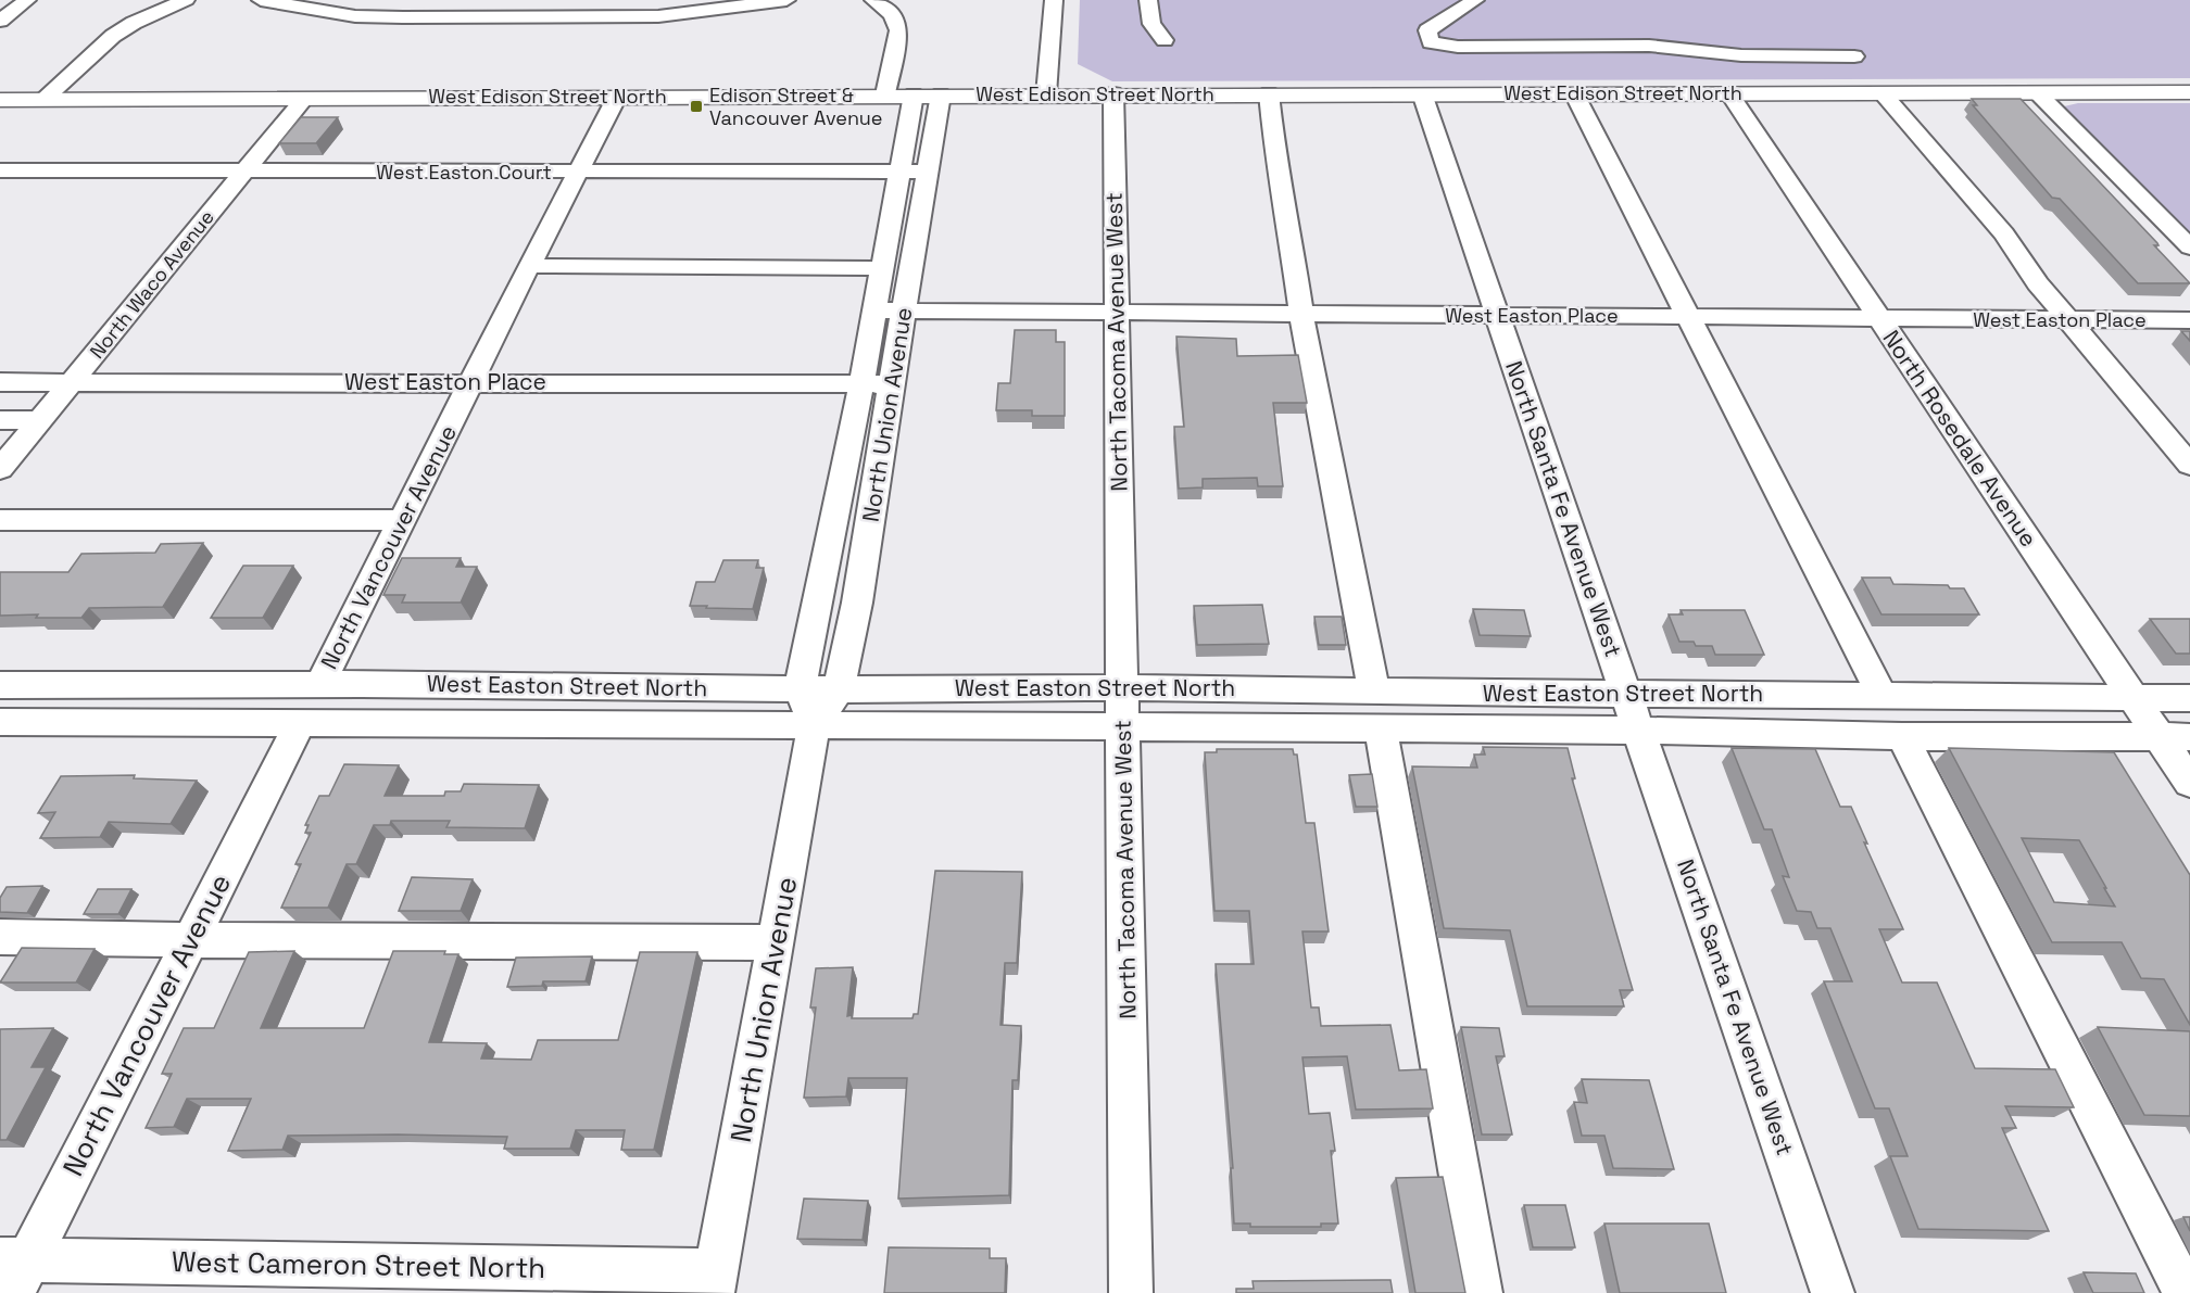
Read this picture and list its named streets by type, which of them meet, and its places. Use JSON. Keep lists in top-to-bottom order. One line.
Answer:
{"streets":{"main road":["West Edison Street North"],"street":["West Easton Court","North Waco Avenue","West Easton Place","North Tacoma Avenue West","North Union Avenue","North Rosedale Avenue","North Santa Fe Avenue West","North Vancouver Avenue","West Easton Street North","West Cameron Street North"]},"crossings":[["West Edison Street North","North Waco Avenue"],["West Edison Street North","North Tacoma Avenue West"],["West Edison Street North","North Union Avenue"],["West Edison Street North","North Rosedale Avenue"],["West Edison Street North","North Santa Fe Avenue West"],["West Edison Street North","North Vancouver Avenue"],["West Easton Court","North Waco Avenue"],["West Easton Court","North Union Avenue"],["West Easton Court","North Vancouver Avenue"],["North Waco Avenue","West Easton Place"],["West Easton Place","North Tacoma Avenue West"],["West Easton Place","North Union Avenue"],["West Easton Place","North Rosedale Avenue"],["West Easton Place","North Santa Fe Avenue West"],["West Easton Place","North Vancouver Avenue"],["North Tacoma Avenue West","West Easton Street North"],["North Union Avenue","West Easton Street North"],["North Union Avenue","West Cameron Street North"],["North Rosedale Avenue","West Easton Street North"],["North Santa Fe Avenue West","West Easton Street North"],["North Vancouver Avenue","West Easton Street North"],["North Vancouver Avenue","West Cameron Street North"]],"places":{"transit":["Edison Street & Vancouver Avenue"]}}
